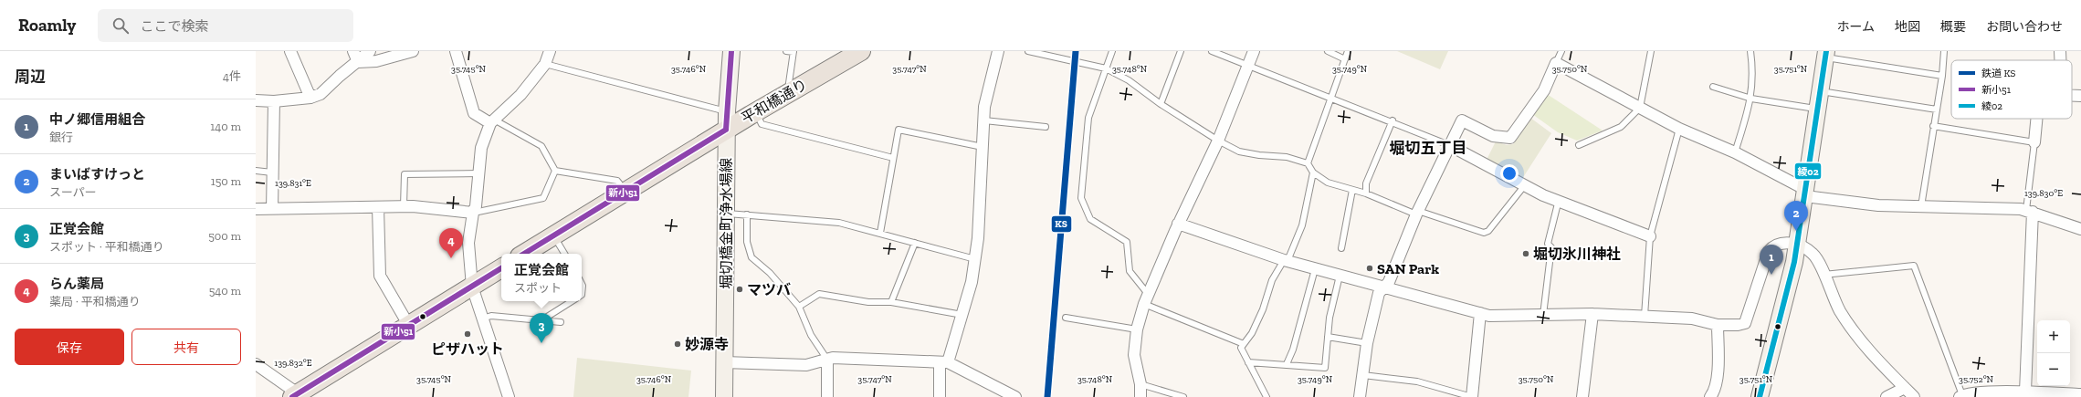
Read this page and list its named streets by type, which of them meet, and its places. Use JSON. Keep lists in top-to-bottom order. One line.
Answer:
{"streets":{"main road":["平和橋通り"],"street":["堀切橋金町浄水場線"]},"crossings":[["平和橋通り","堀切橋金町浄水場線"]],"districts":["堀切五丁目"],"places":["堀切氷川神社","SAN Park","マツバ","ピザハット","妙源寺"],"lines":["rail line KS","transit line 新小51","transit line 綾02"],"legend":["鉄道 KS","新小51","綾02"],"page":{"header":"Roamly","search":"ここで検索","nav":["ホーム","地図","概要","お問い合わせ"],"heading":["周辺","4件"],"list":[{"mark":"1","name":"中ノ郷信用組合","note":"銀行","value":"140 m"},{"mark":"2","name":"まいばすけっと","note":"スーパー","value":"150 m"},{"mark":"3","name":"正覚会館","note":"スポット · 平和橋通り","value":"500 m"},{"mark":"4","name":"らん薬局","note":"薬局 · 平和橋通り","value":"540 m"}],"pins":["2","4","1","3"],"popup":["正覚会館","スポット"],"buttons":["保存","共有"],"map_buttons":["+","−"]},"coordinates":["35.745°N","35.746°N","35.747°N","35.748°N","35.749°N","35.750°N","35.751°N","139.831°E","139.830°E","139.832°E","35.752°N"]}
